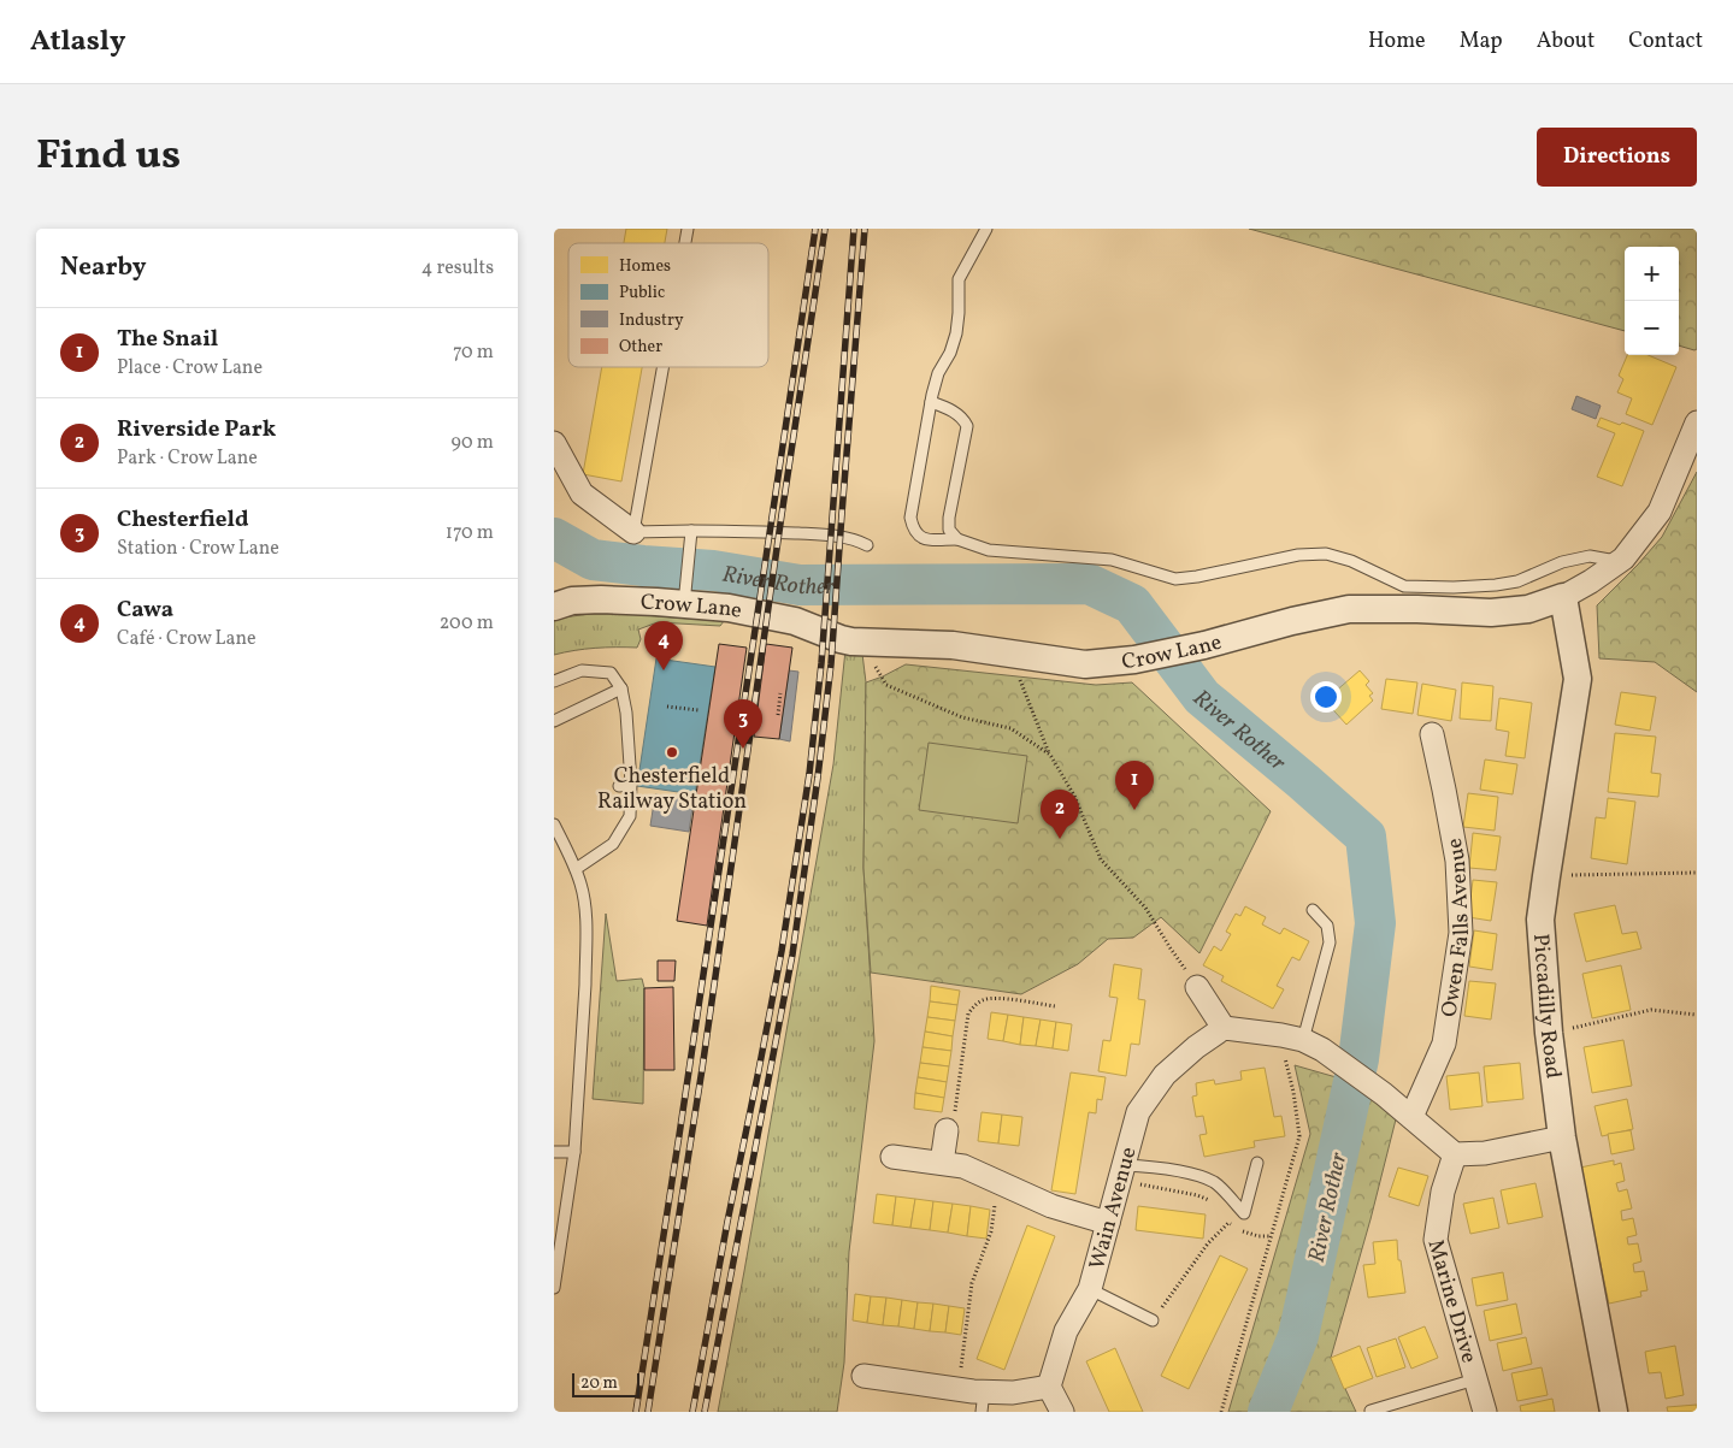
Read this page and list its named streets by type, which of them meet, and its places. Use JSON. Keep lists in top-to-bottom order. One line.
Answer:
{"streets":{"street":["Crow Lane","Owen Falls Avenue","Piccadilly Road","Wain Avenue","Marine Drive"]},"crossings":[["Crow Lane","Piccadilly Road"]],"water":["River Rother"],"places":["Chesterfield Railway Station"],"legend":["Homes","Public","Industry","Other"],"scale_bar":"20 m","page":{"header":"Atlasly","nav":["Home","Map","About","Contact"],"title":"Find us","buttons":"Directions","heading":["Nearby","4 results"],"map_buttons":["+","−"],"list":[{"mark":"1","name":"The Snail","note":"Place · Crow Lane","value":"70 m"},{"mark":"2","name":"Riverside Park","note":"Park · Crow Lane","value":"90 m"},{"mark":"3","name":"Chesterfield","note":"Station · Crow Lane","value":"170 m"},{"mark":"4","name":"Cawa","note":"Café · Crow Lane","value":"200 m"}],"pins":["4","3","1","2"],"scale":"20 m"}}
